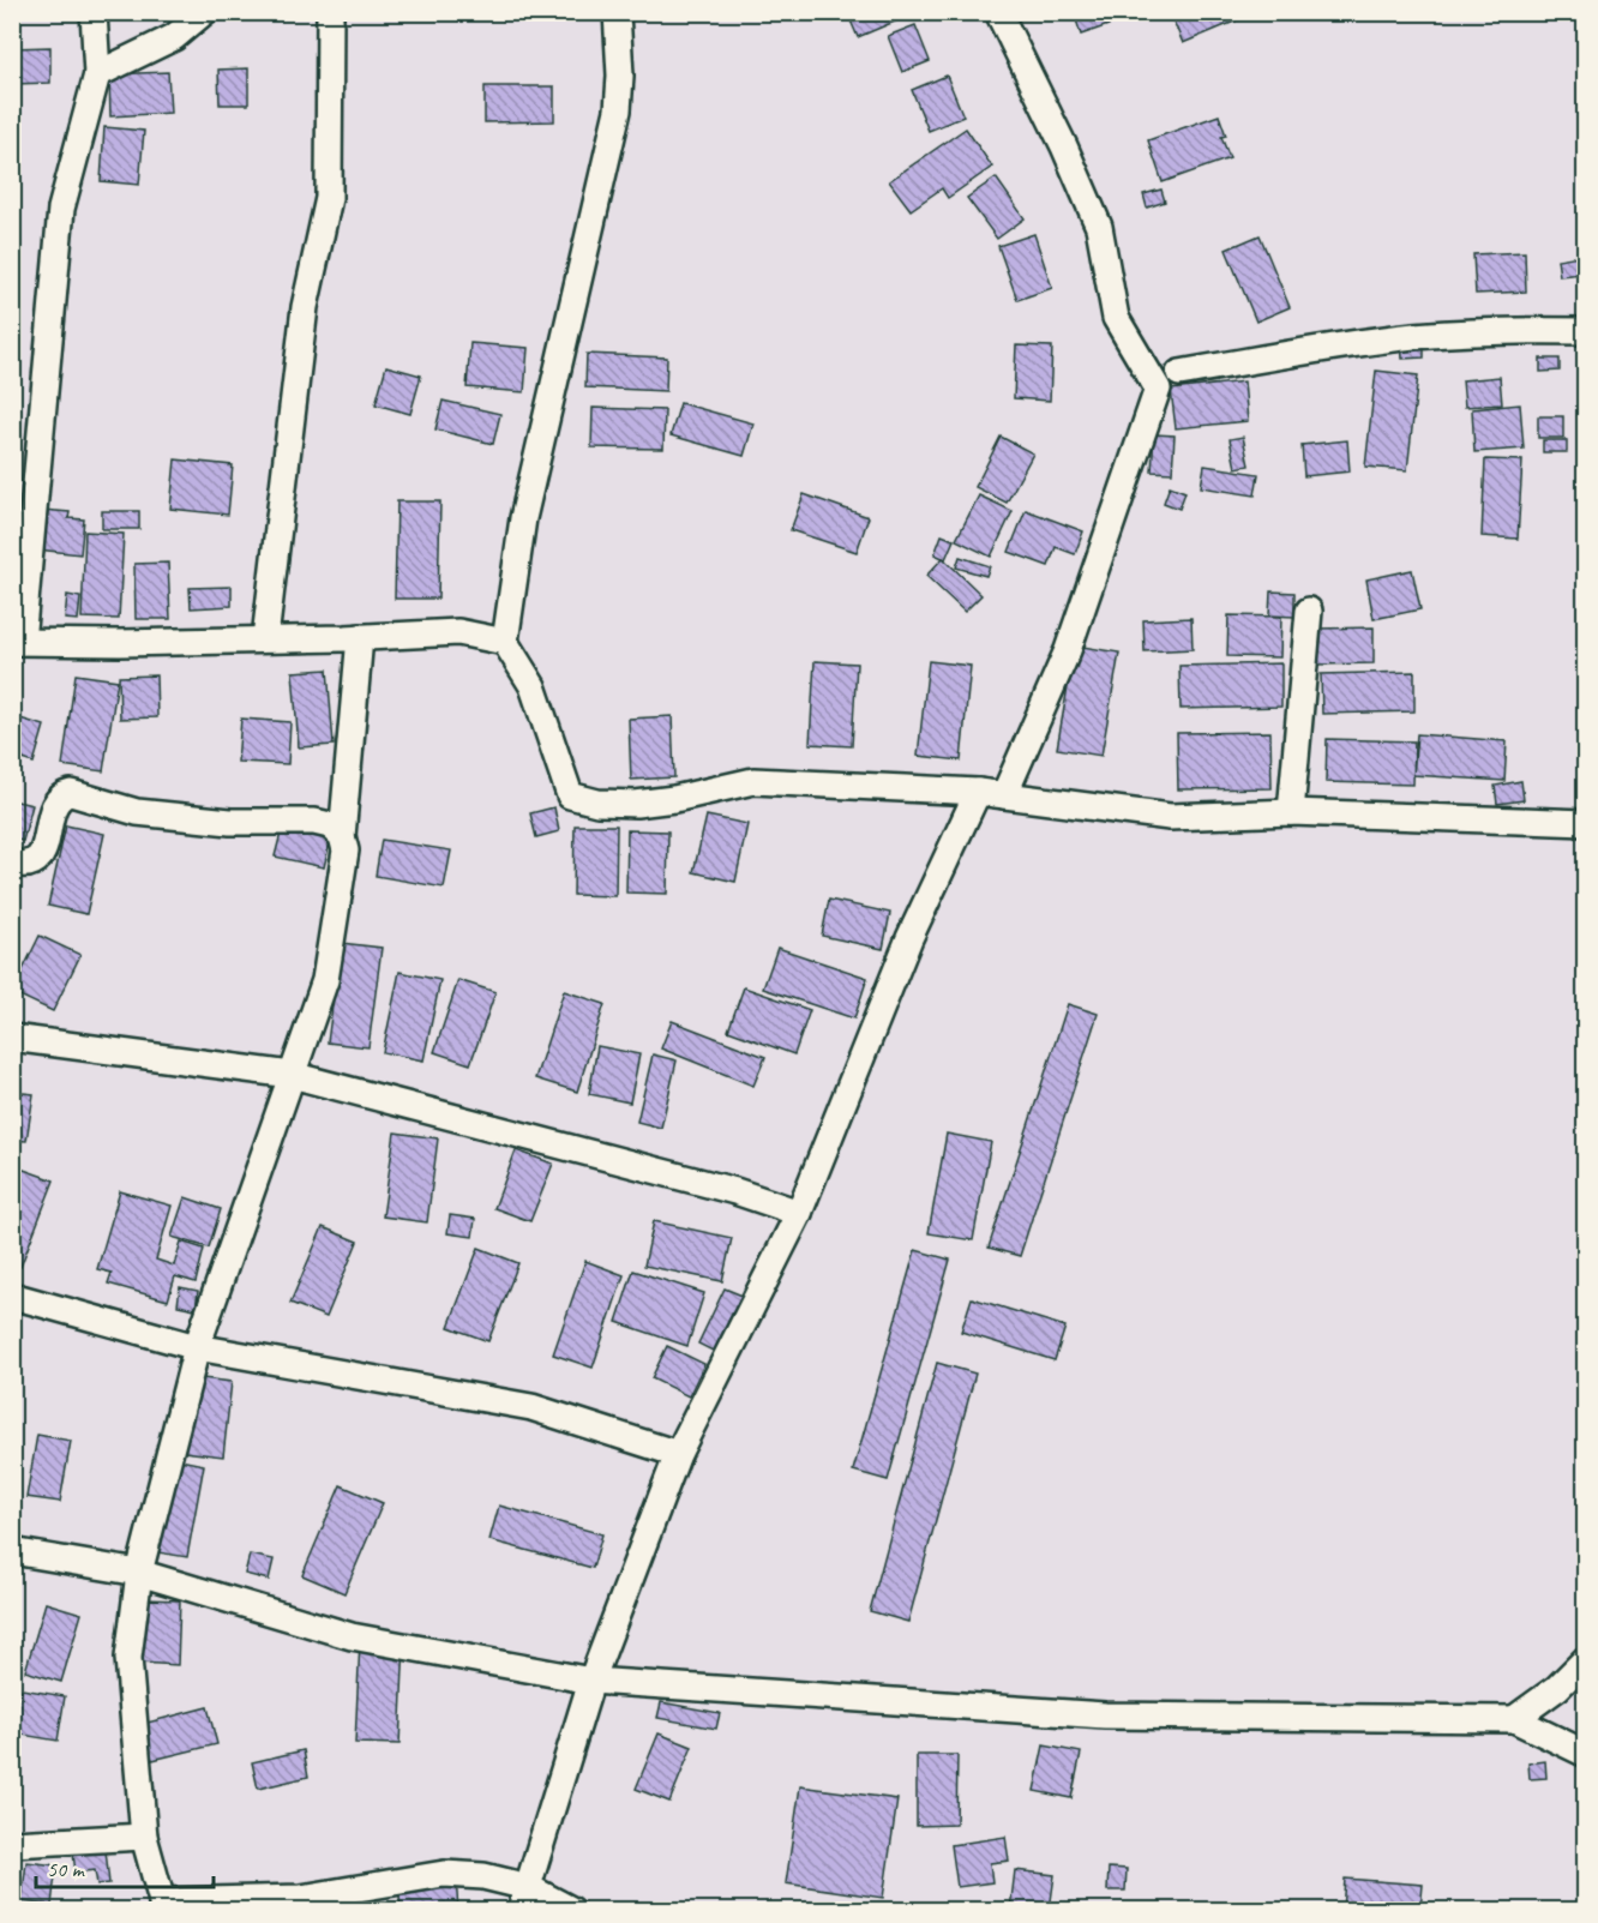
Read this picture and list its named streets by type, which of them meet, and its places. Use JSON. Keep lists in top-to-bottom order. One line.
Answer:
{"scale_bar":"50 m"}
